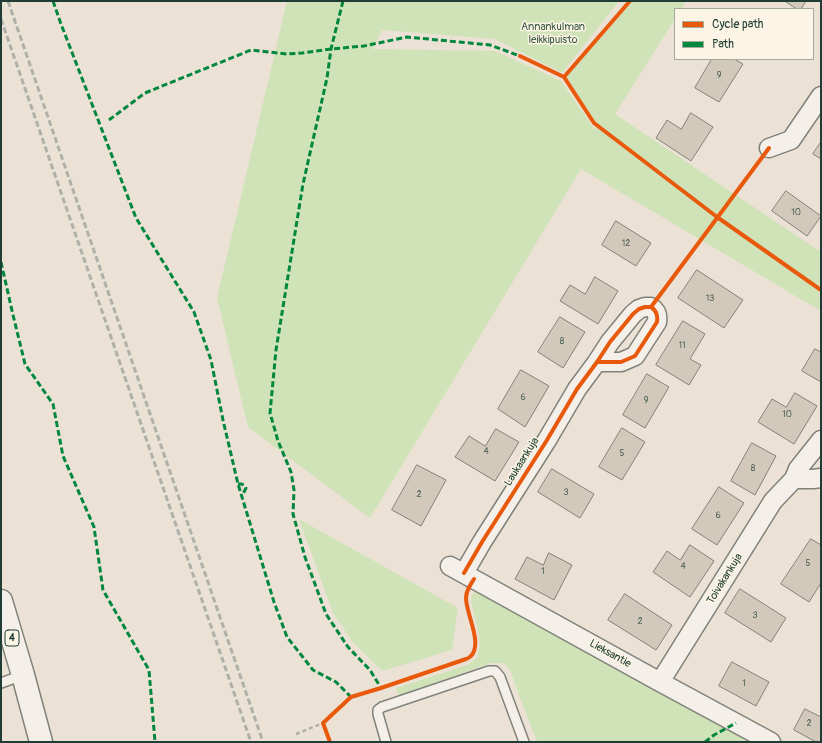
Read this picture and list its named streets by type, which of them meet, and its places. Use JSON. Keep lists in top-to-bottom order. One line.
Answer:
{"streets":{"highway":["4"],"street":["Laukaankuja","Toivakankuja","Lieksantie"]},"crossings":[["Laukaankuja","Lieksantie"],["Toivakankuja","Lieksantie"]],"parks":["Annankulman leikkipuisto"],"house_numbers":["9","10","12","13","8","11","6","9","10","4","5","8","3","2","6","5","4","1","3","2","1","2"],"legend":["Cycle path","Path"]}
